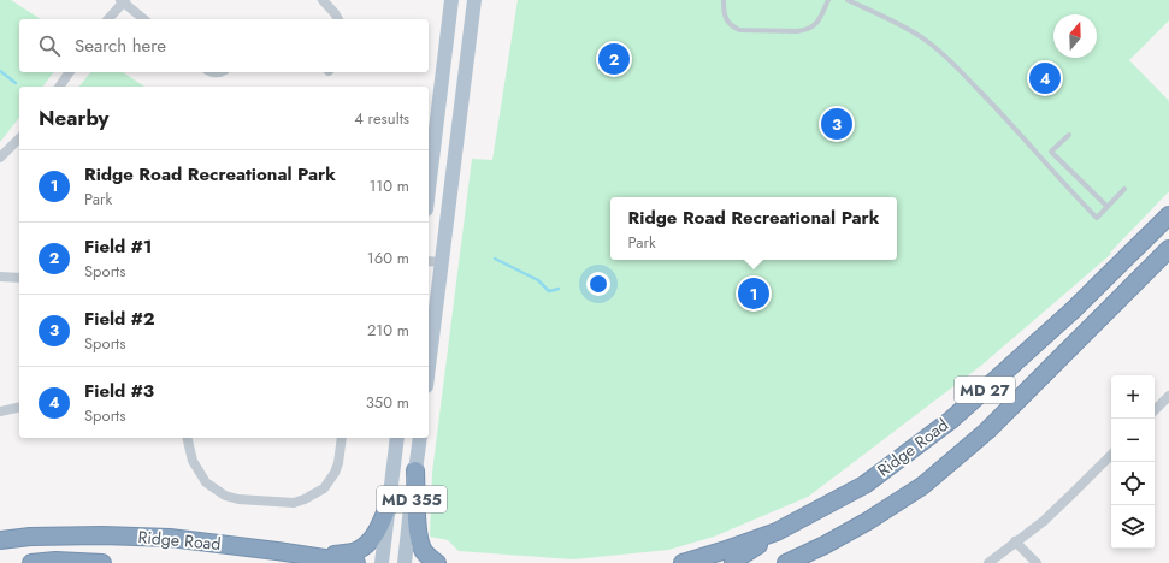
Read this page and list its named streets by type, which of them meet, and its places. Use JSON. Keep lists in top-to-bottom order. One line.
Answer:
{"streets":{"highway":["MD 27","Ridge Road"],"main road":["MD 355"]},"north":"top","page":{"search":"Search here","pins":["2","4","3","1"],"heading":["Nearby","4 results"],"list":[{"mark":"1","name":"Ridge Road Recreational Park","note":"Park","value":"110 m"},{"mark":"2","name":"Field #1","note":"Sports","value":"160 m"},{"mark":"3","name":"Field #2","note":"Sports","value":"210 m"},{"mark":"4","name":"Field #3","note":"Sports","value":"350 m"}],"popup":["Ridge Road Recreational Park","Park"],"map_buttons":["+","−"]}}
